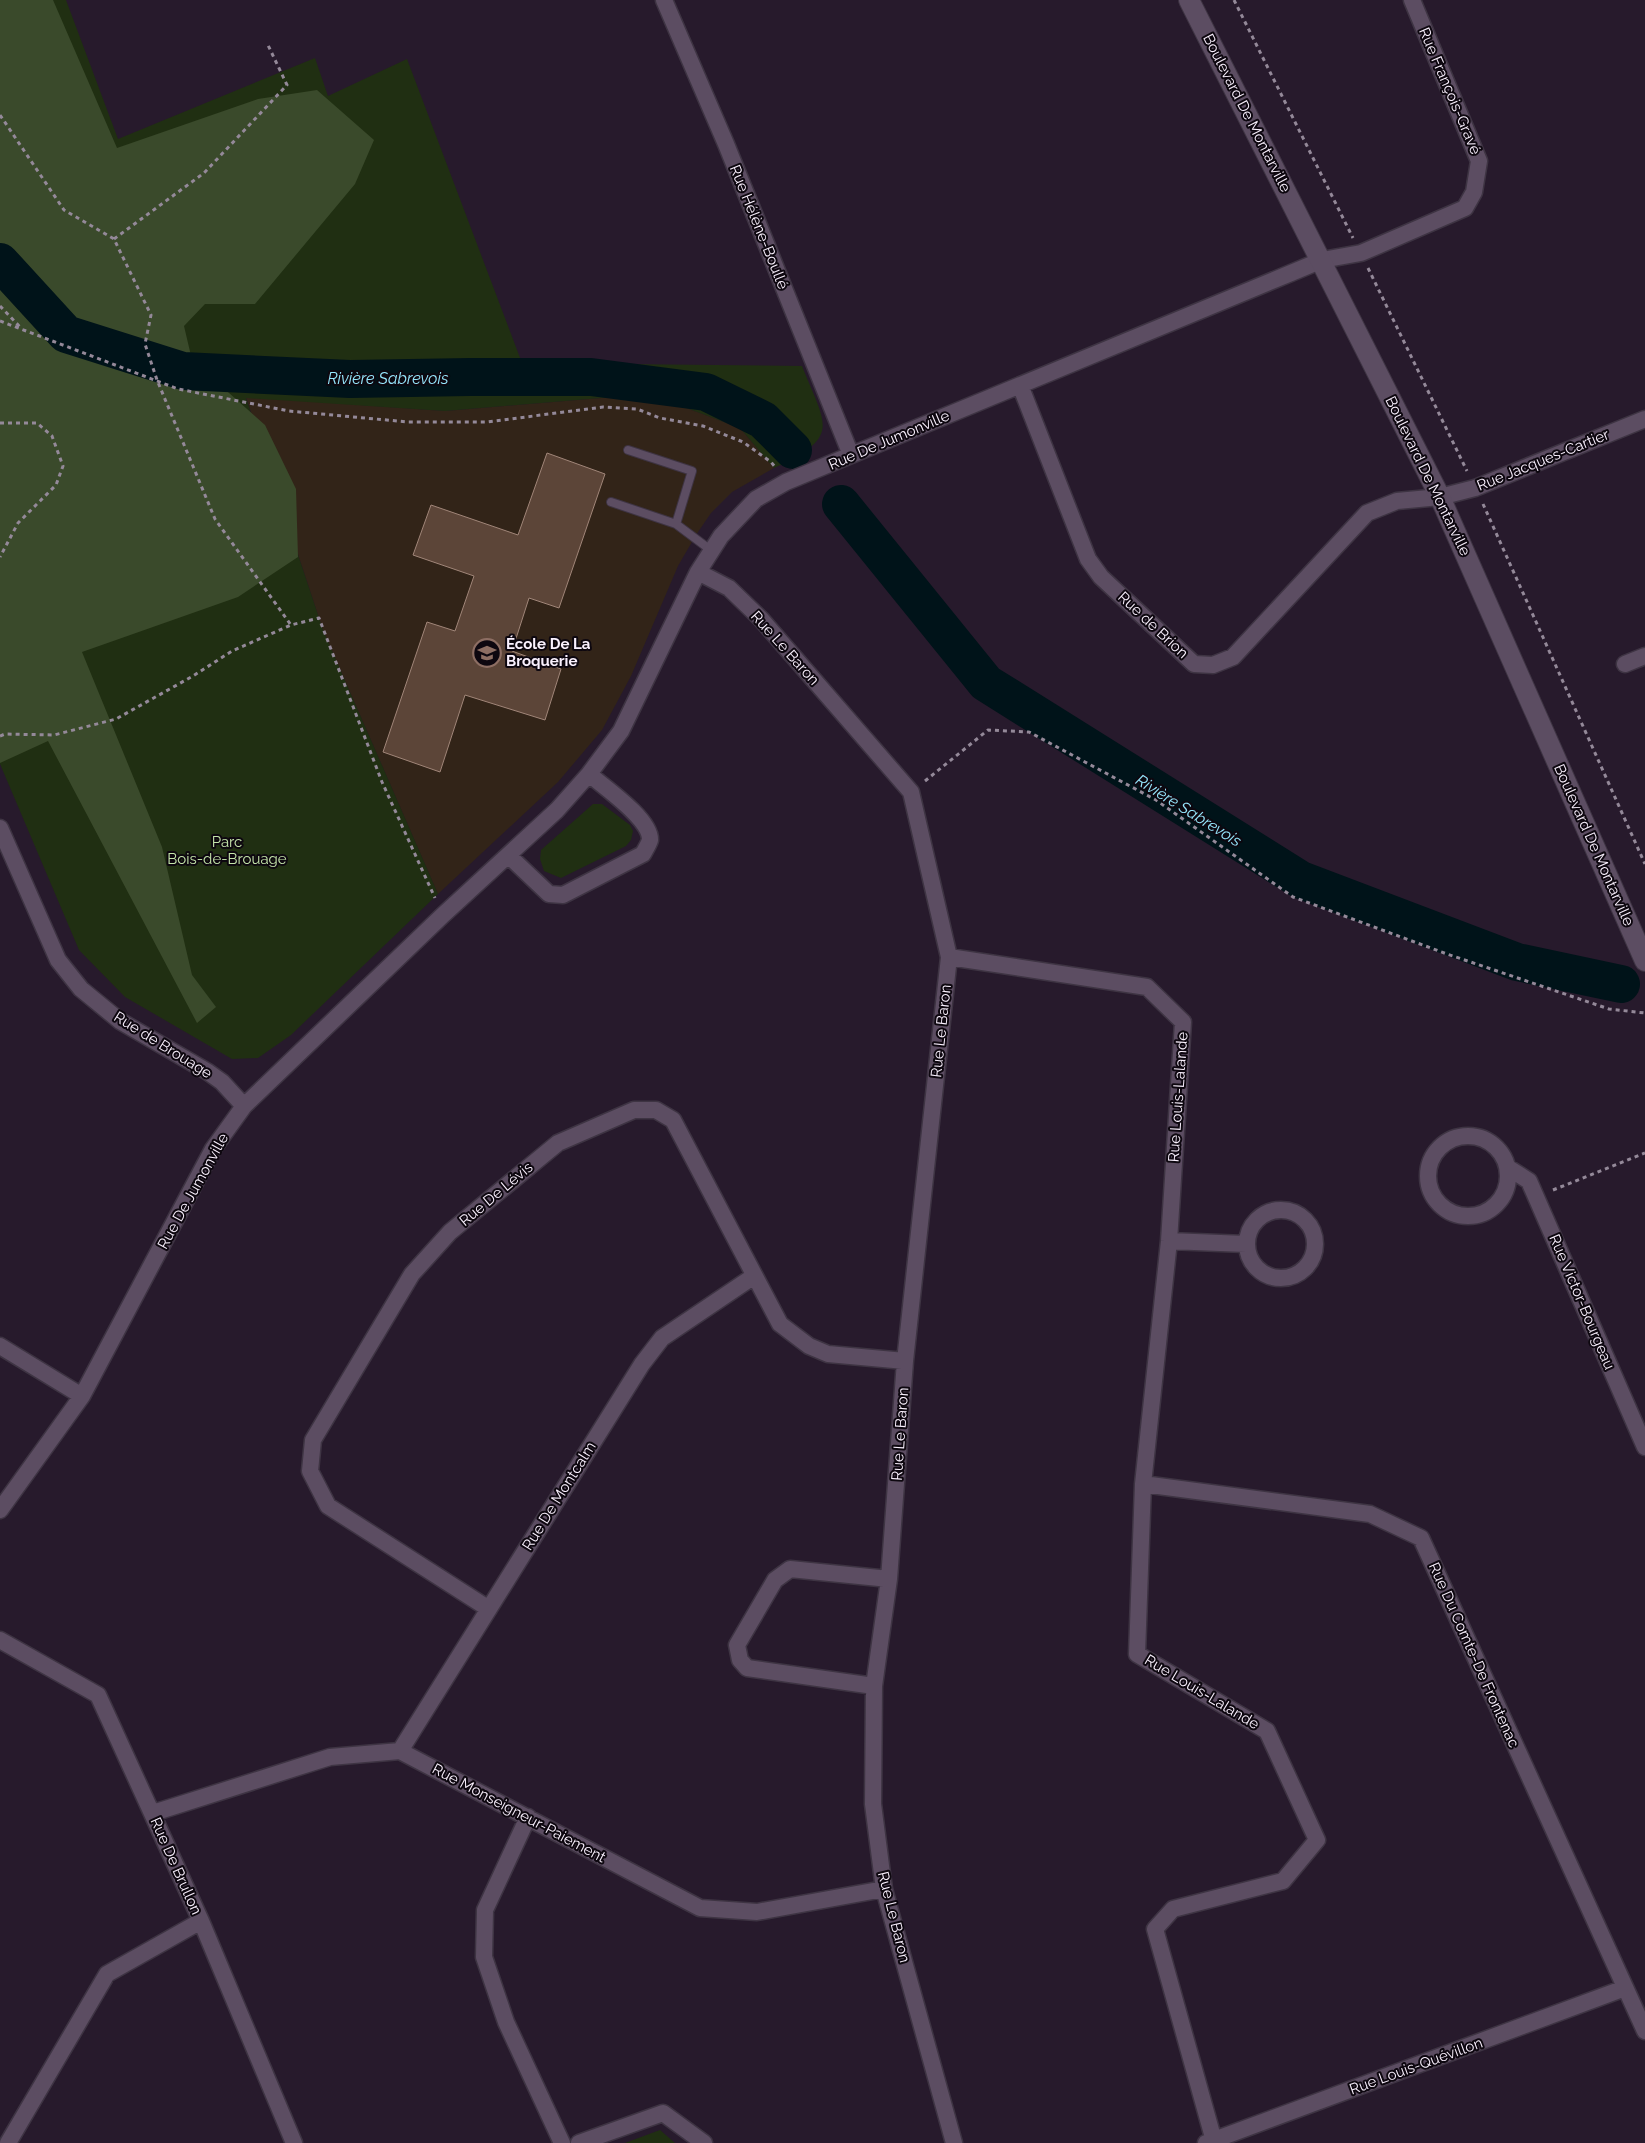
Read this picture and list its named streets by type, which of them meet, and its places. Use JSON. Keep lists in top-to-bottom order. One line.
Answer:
{"streets":{"street":["Rue François-Gravé","Boulevard De Montarville","Rue Hélène-Boullé","Rue De Jumonville","Rue Jacques-Cartier","Rue de Brion","Rue Le Baron","Rue de Brouage","Rue Louis-Lalande","Rue De Lévis","Rue Victor-Bourgeau","Rue De Montcalm","Rue Du Comte-De Frontenac","Rue Monseigneur-Paiement","Rue De Brullon","Rue Louis-Quévillon"]},"crossings":[["Rue François-Gravé","Boulevard De Montarville"],["Rue François-Gravé","Rue De Jumonville"],["Boulevard De Montarville","Rue De Jumonville"],["Boulevard De Montarville","Rue Jacques-Cartier"],["Boulevard De Montarville","Rue de Brion"],["Rue Hélène-Boullé","Rue De Jumonville"],["Rue De Jumonville","Rue de Brion"],["Rue De Jumonville","Rue Le Baron"],["Rue De Jumonville","Rue de Brouage"],["Rue Jacques-Cartier","Rue de Brion"],["Rue Le Baron","Rue Louis-Lalande"],["Rue Le Baron","Rue De Lévis"],["Rue Le Baron","Rue Monseigneur-Paiement"],["Rue Louis-Lalande","Rue Du Comte-De Frontenac"],["Rue Louis-Lalande","Rue Louis-Quévillon"],["Rue De Lévis","Rue De Montcalm"],["Rue De Montcalm","Rue Monseigneur-Paiement"],["Rue Du Comte-De Frontenac","Rue Louis-Quévillon"]],"water":["Rivière Sabrevois"],"parks":["Parc Bois-de-Brouage"],"places":{"school or university":["École De La Broquerie"]}}
